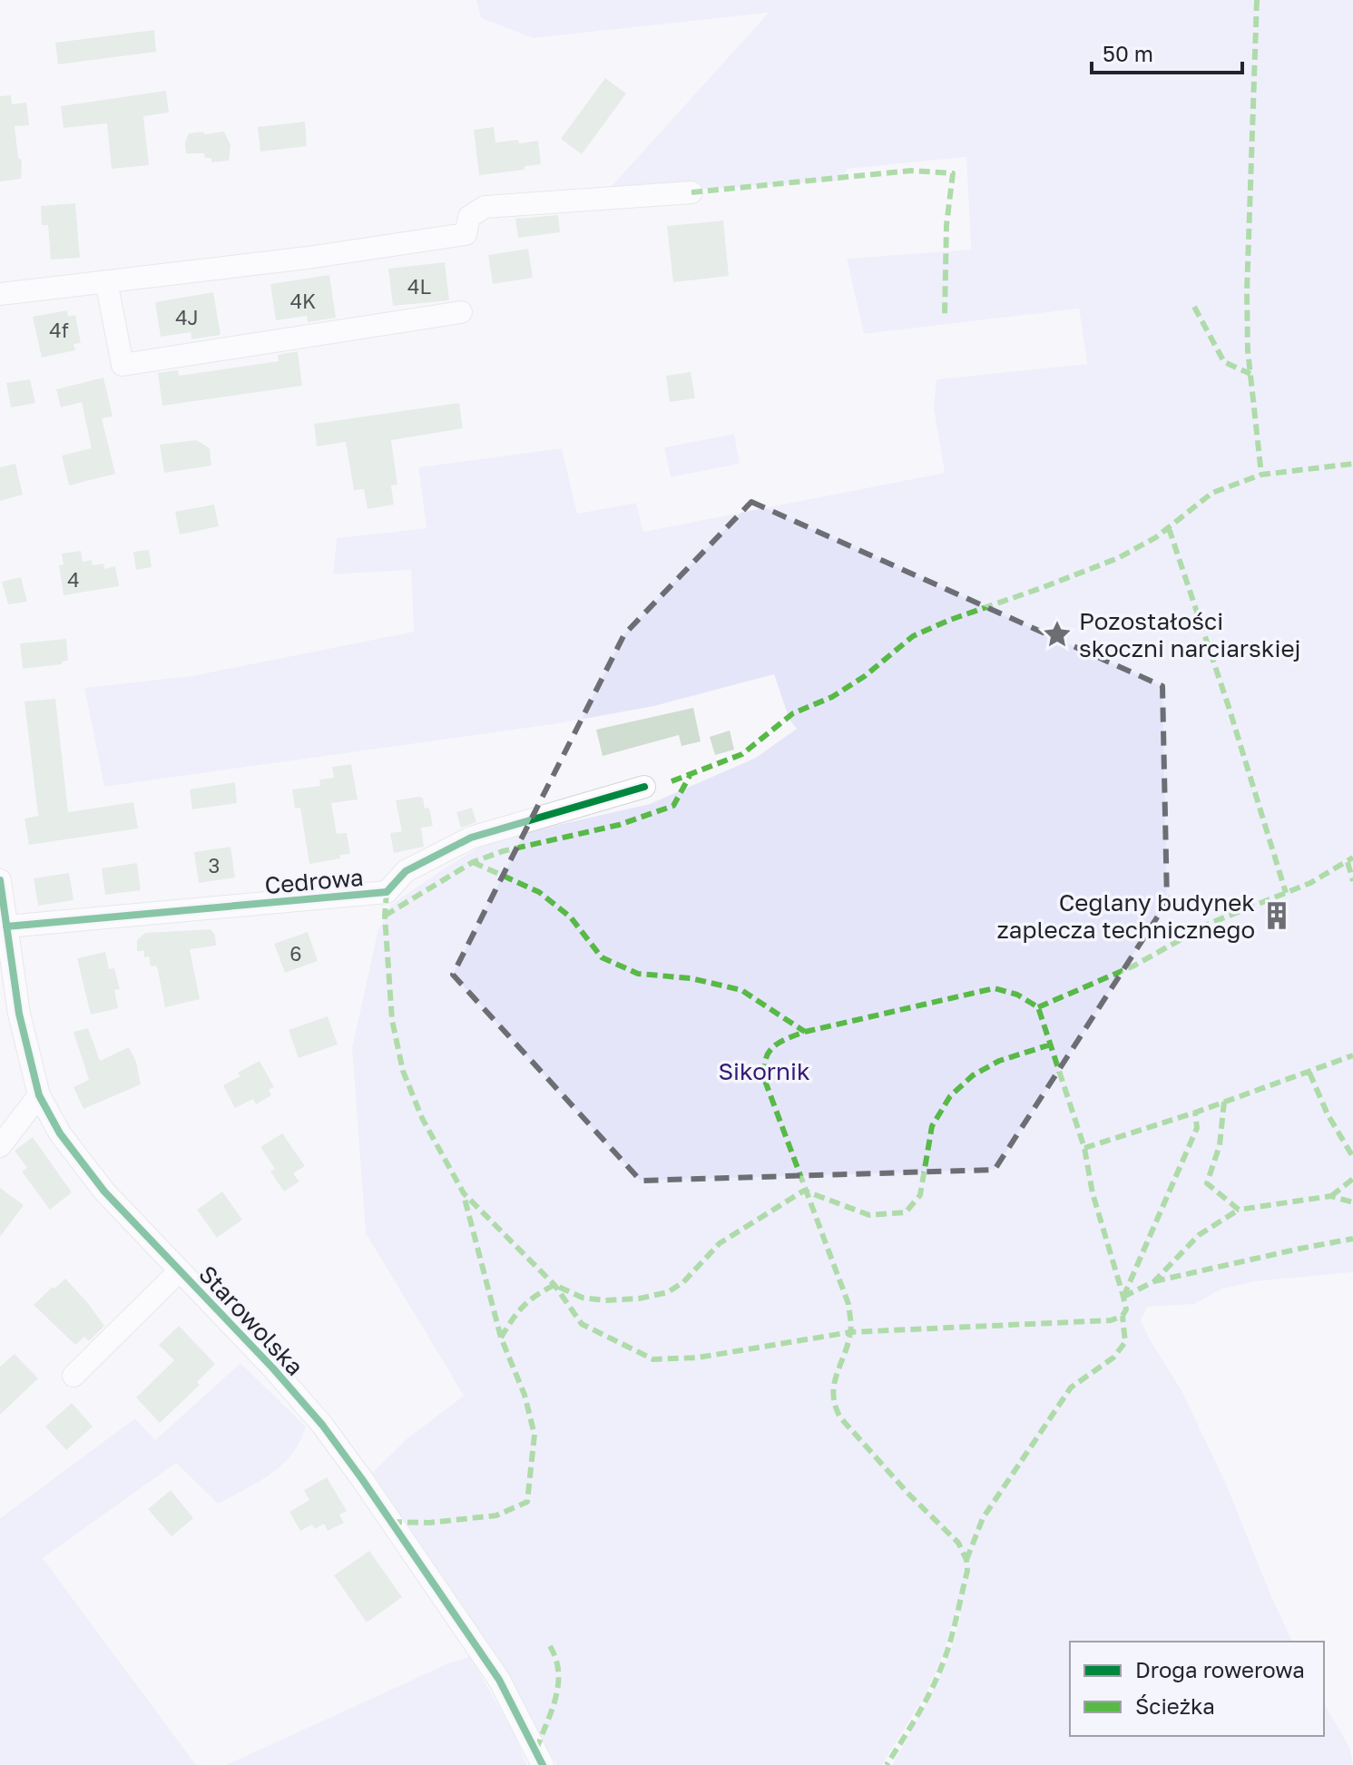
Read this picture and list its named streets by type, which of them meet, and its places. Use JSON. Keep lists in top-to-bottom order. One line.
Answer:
{"streets":{"street":["Cedrowa","Starowolska"]},"crossings":[["Cedrowa","Starowolska"]],"parks":["Sikornik"],"places":{"place":["Pozostałości skoczni narciarskiej"],"building":["Ceglany budynek zaplecza technicznego"]},"house_numbers":["4L","4K","4J","4f","4","3","6"],"legend":["Droga rowerowa","Ścieżka"],"scale_bar":"50 m"}
